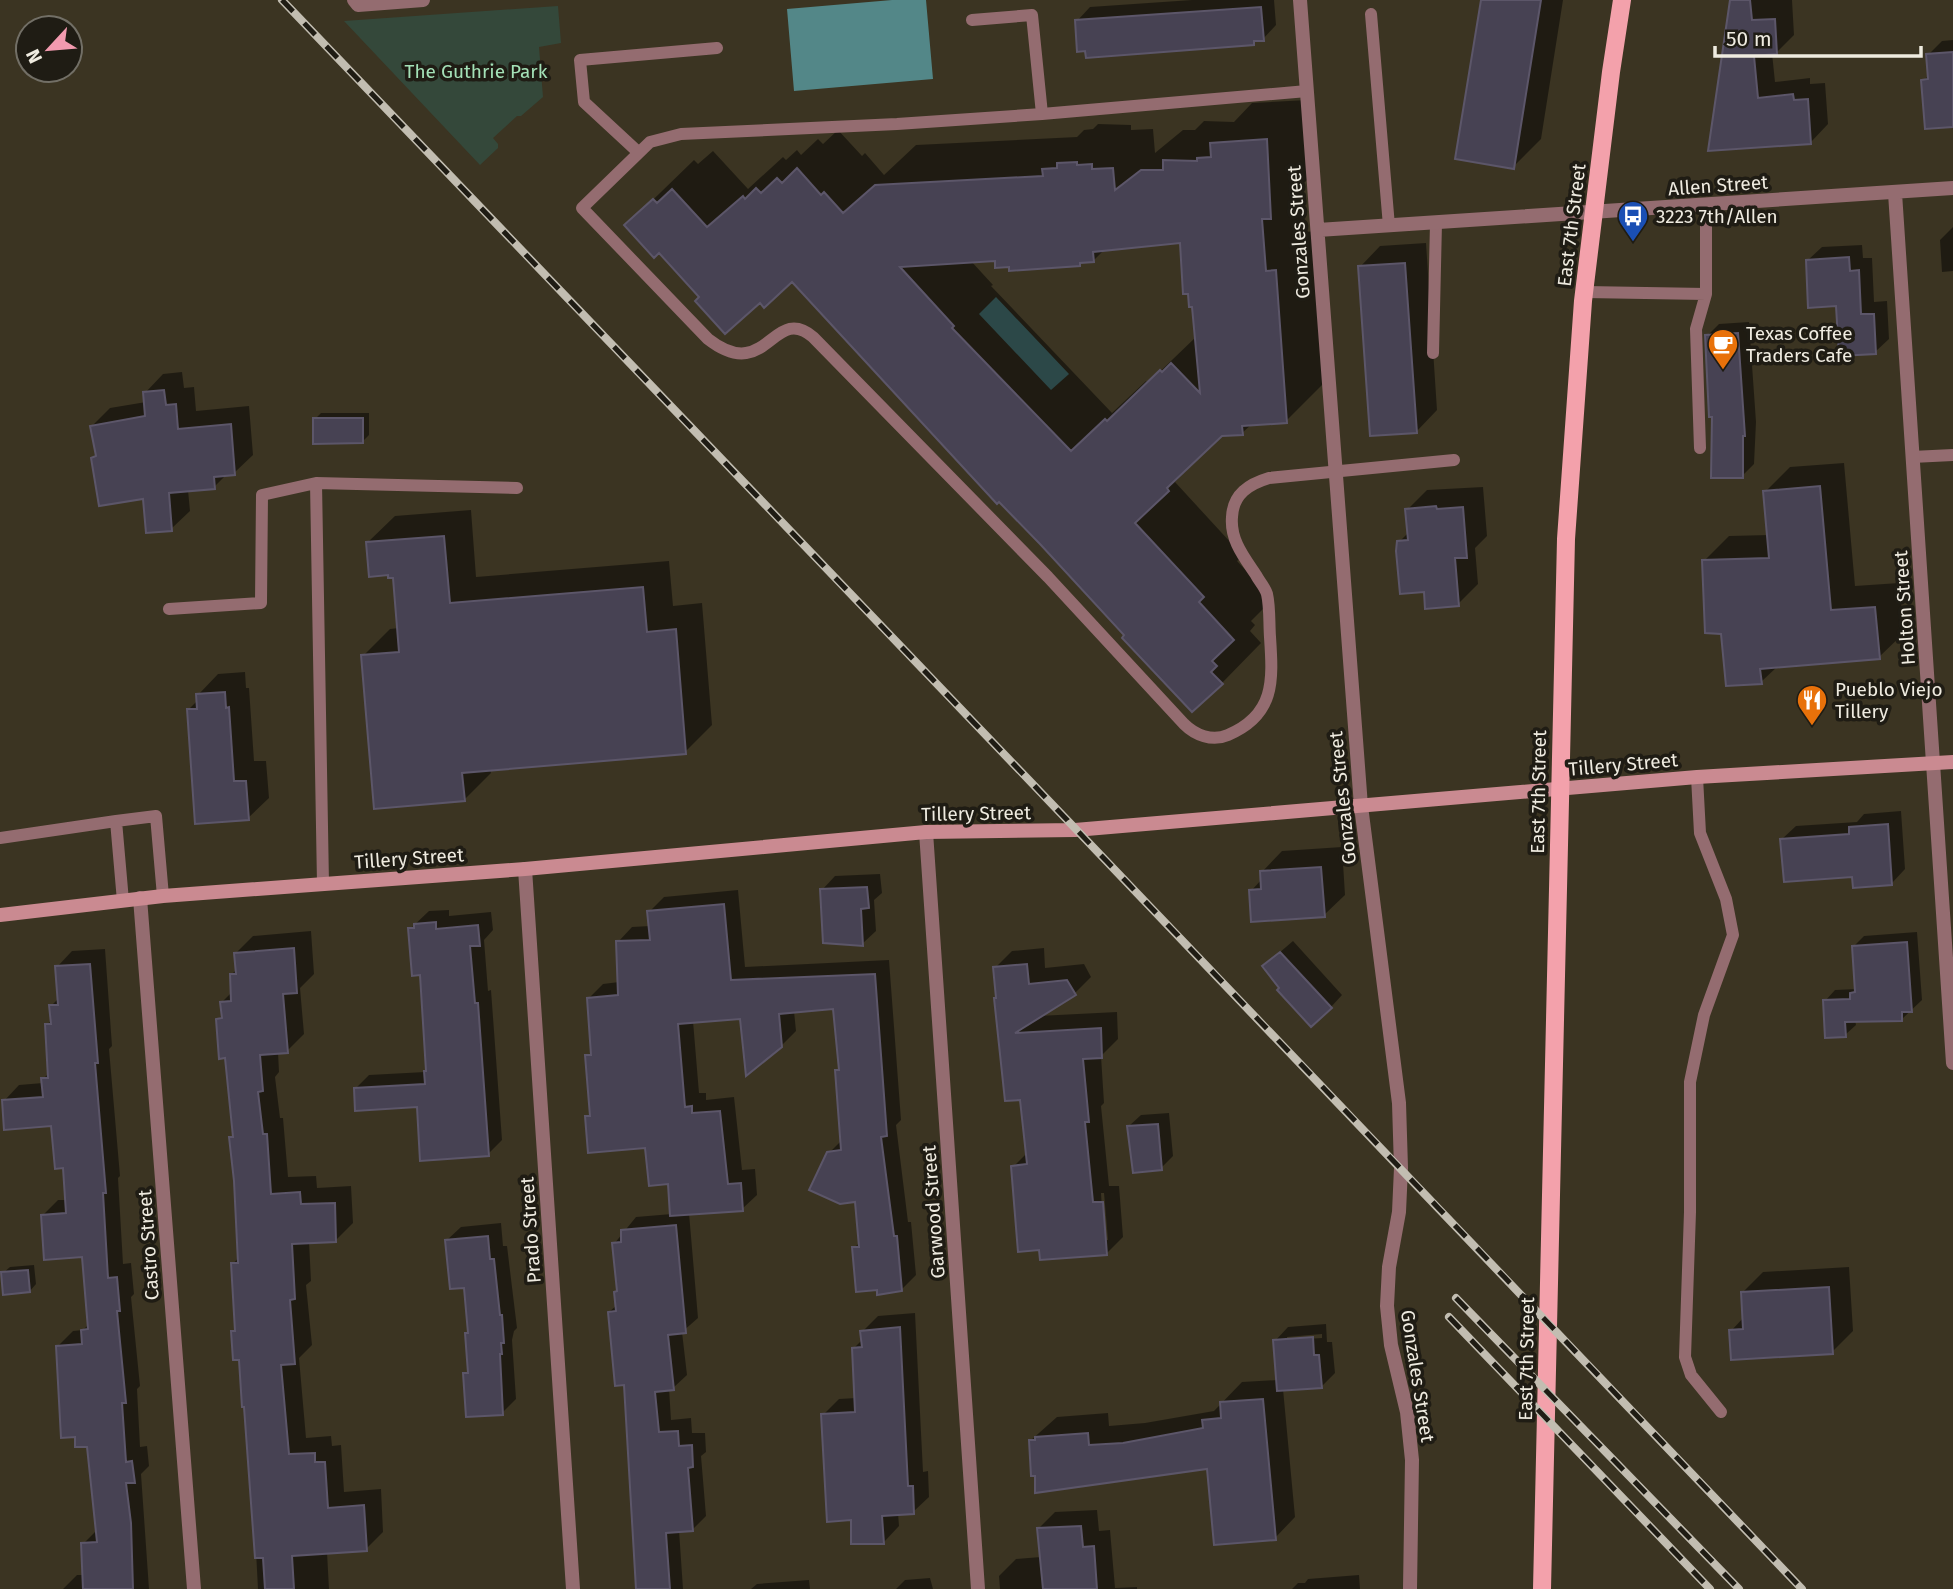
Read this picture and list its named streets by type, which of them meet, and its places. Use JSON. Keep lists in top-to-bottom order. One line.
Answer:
{"streets":{"main road":["East 7th Street"],"street":["Allen Street","Gonzales Street","Holton Street","Tillery Street","Garwood Street","Prado Street","Castro Street"]},"crossings":[["Allen Street","East 7th Street"],["Allen Street","Gonzales Street"],["Allen Street","Holton Street"],["Gonzales Street","Tillery Street"],["Holton Street","Tillery Street"],["Tillery Street","Garwood Street"],["Tillery Street","Prado Street"],["Tillery Street","Castro Street"]],"parks":["The Guthrie Park"],"places":{"bus stop":["3223 7th/Allen"],"cafe":["Texas Coffee Traders Cafe"],"restaurant":["Pueblo Viejo Tillery"]},"scale_bar":"50 m","north":"bottom left"}
